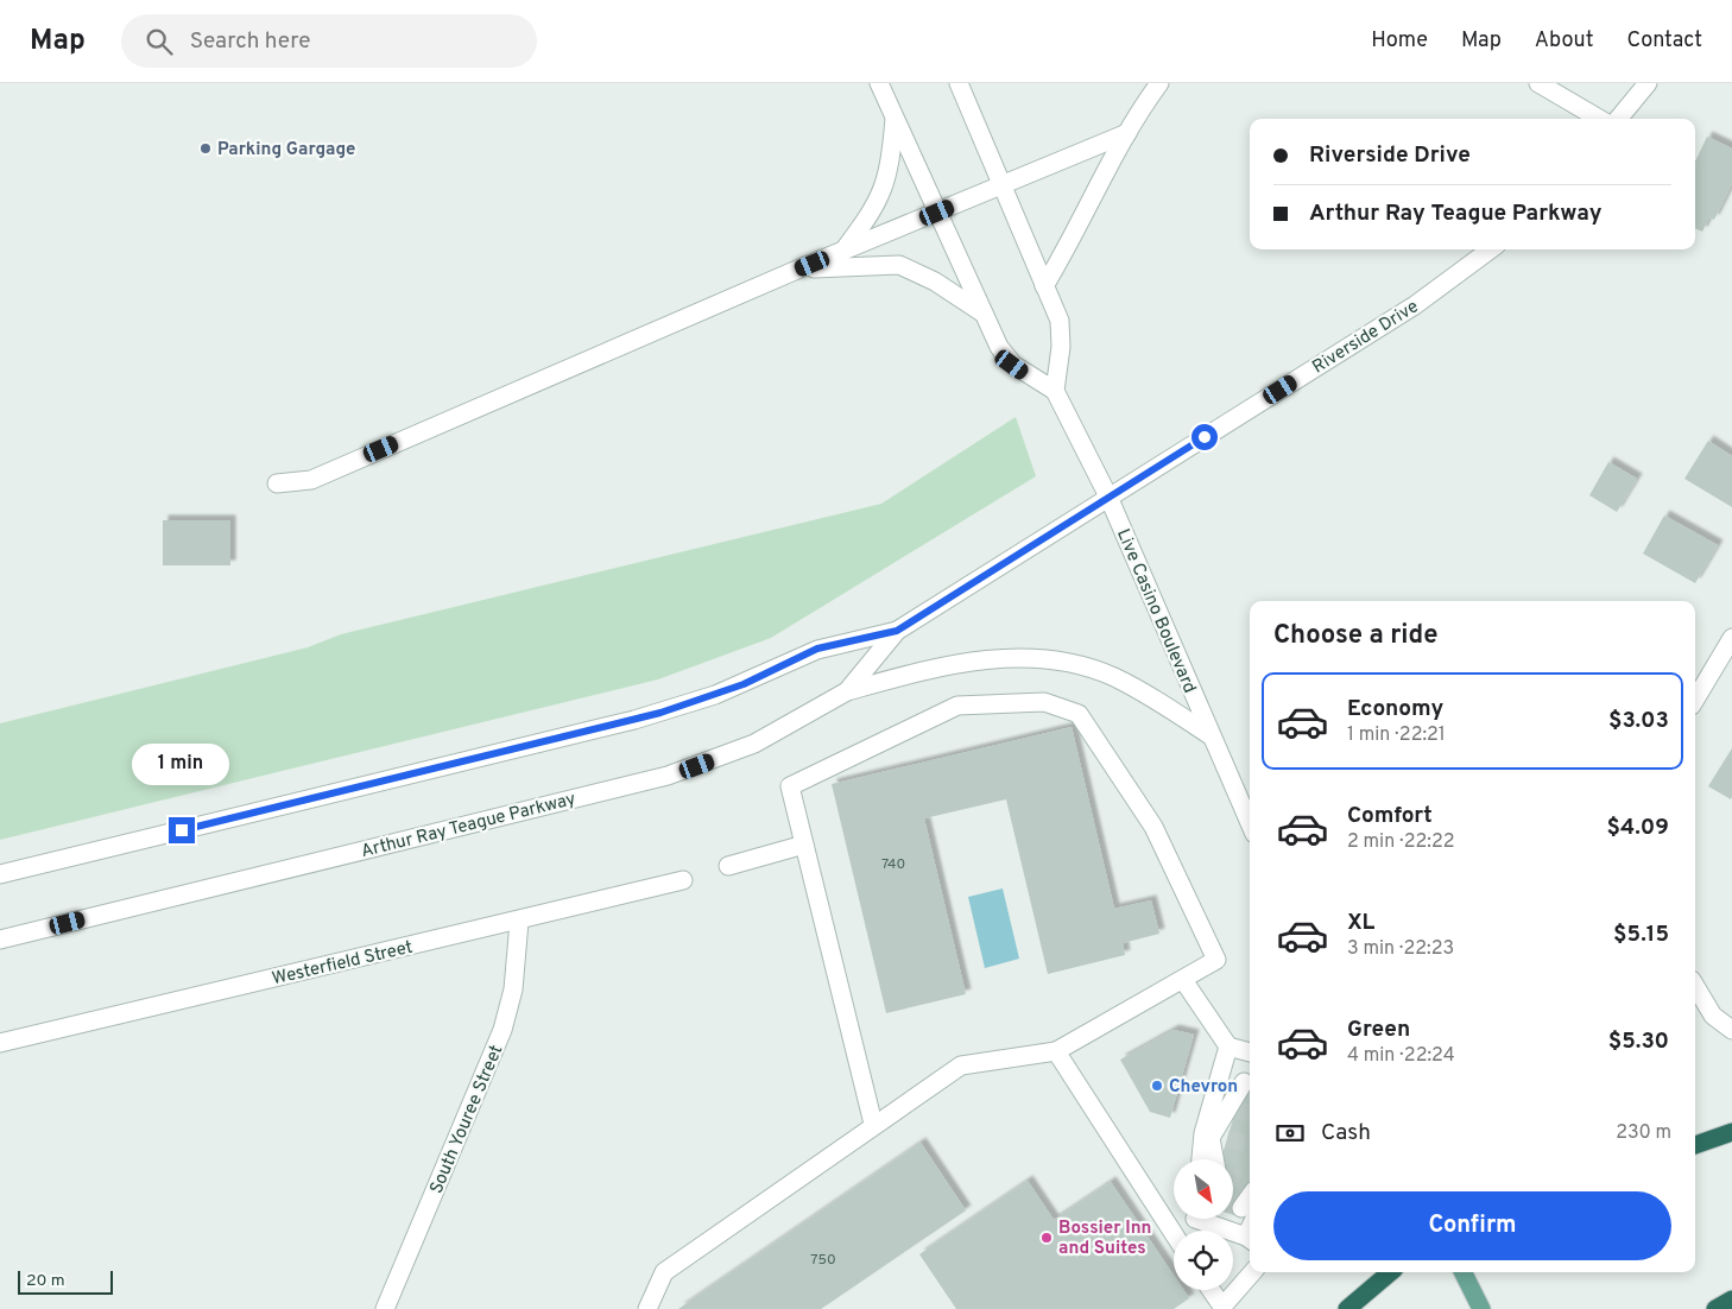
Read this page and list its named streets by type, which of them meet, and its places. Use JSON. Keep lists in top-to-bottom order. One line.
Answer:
{"streets":{"street":["Riverside Drive","Live Casino Boulevard","Arthur Ray Teague Parkway","Westerfield Street","South Youree Street"]},"crossings":[["Riverside Drive","Live Casino Boulevard"],["Riverside Drive","Arthur Ray Teague Parkway"],["Live Casino Boulevard","Arthur Ray Teague Parkway"],["Westerfield Street","South Youree Street"]],"places":["Parking Gargage","Chevron","Bossier Inn and Suites"],"house_numbers":["740","750"],"scale_bar":"20 m","north":"bottom right","page":{"header":"Map","search":"Search here","nav":["Home","Map","About","Contact"],"banner":["Riverside Drive","Arthur Ray Teague Parkway"],"heading":"Choose a ride","list":[{"name":"Economy","note":"1 min · 22:21","value":"$3.03"},{"name":"Comfort","note":"2 min · 22:22","value":"$4.09"},{"name":"XL","note":"3 min · 22:23","value":"$5.15"},{"name":"Green","note":"4 min · 22:24","value":"$5.30"}],"bubble":"1 min","pay":["Cash","230 m"],"buttons":"Confirm","scale":"20 m"}}
